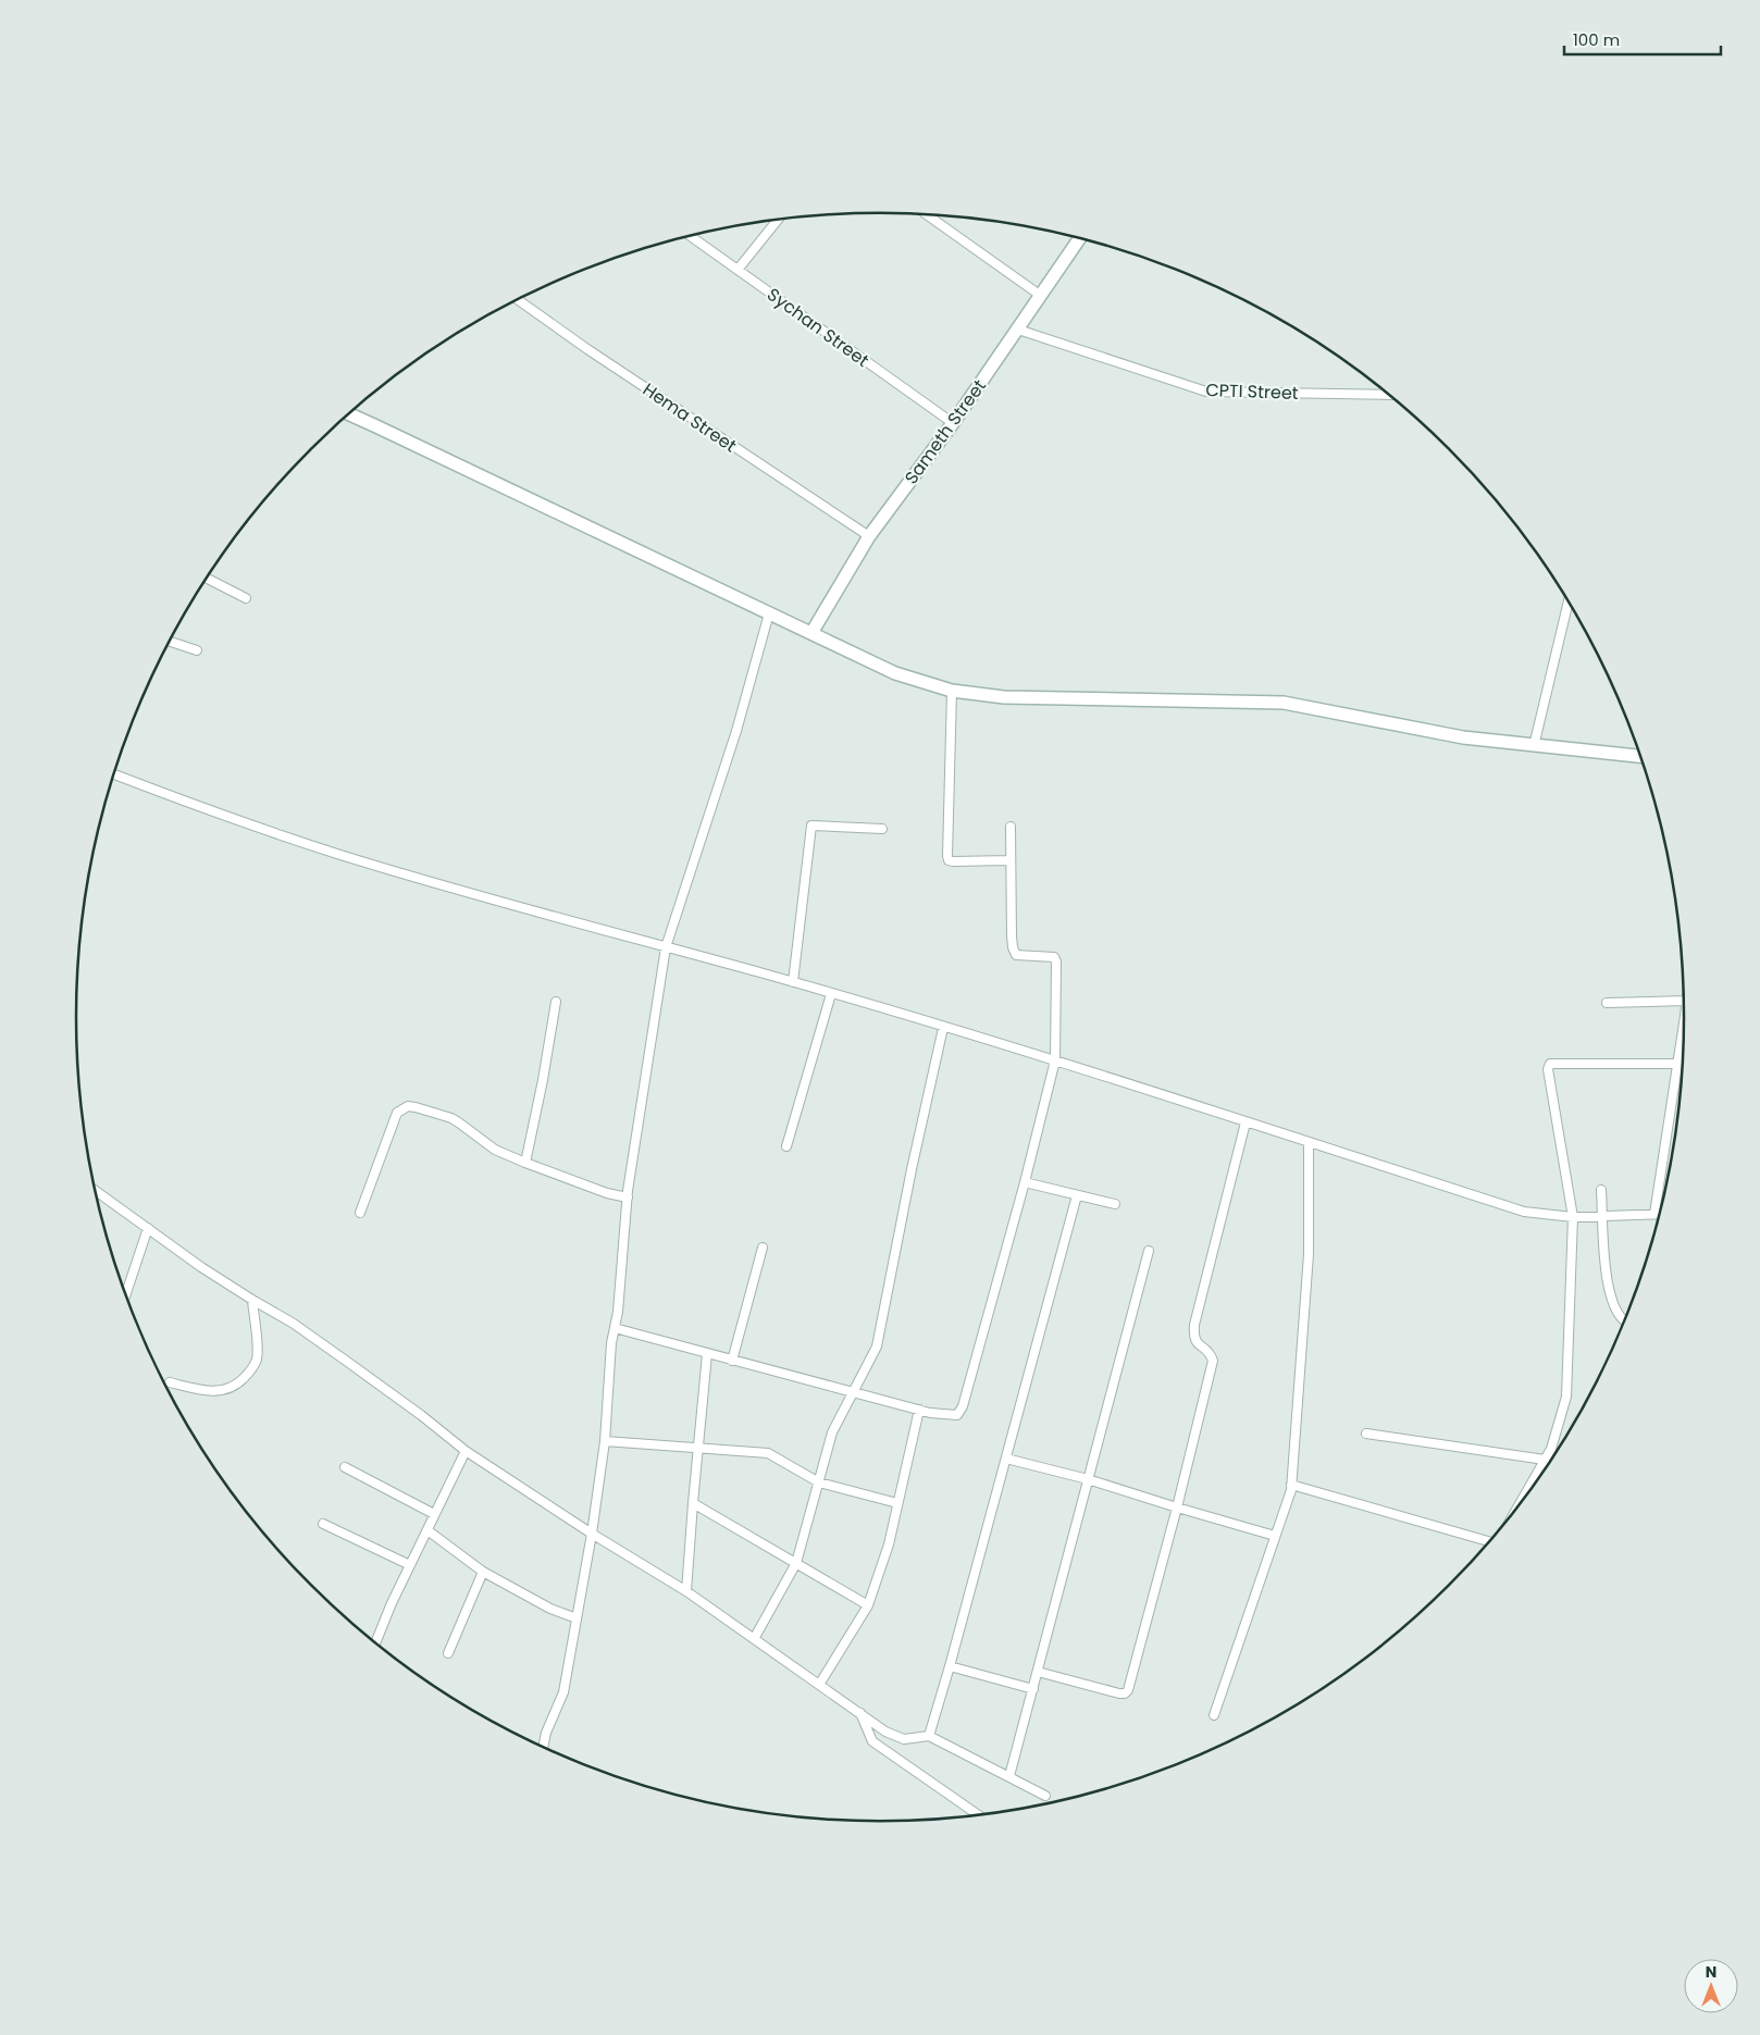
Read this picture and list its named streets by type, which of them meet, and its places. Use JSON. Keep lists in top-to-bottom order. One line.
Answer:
{"streets":{"street":["Sychan Street","CPTI Street","Hema Street","Sameth Street"]},"crossings":[["Sychan Street","Sameth Street"],["CPTI Street","Sameth Street"],["Hema Street","Sameth Street"]],"scale_bar":"100 m","north":"top"}
